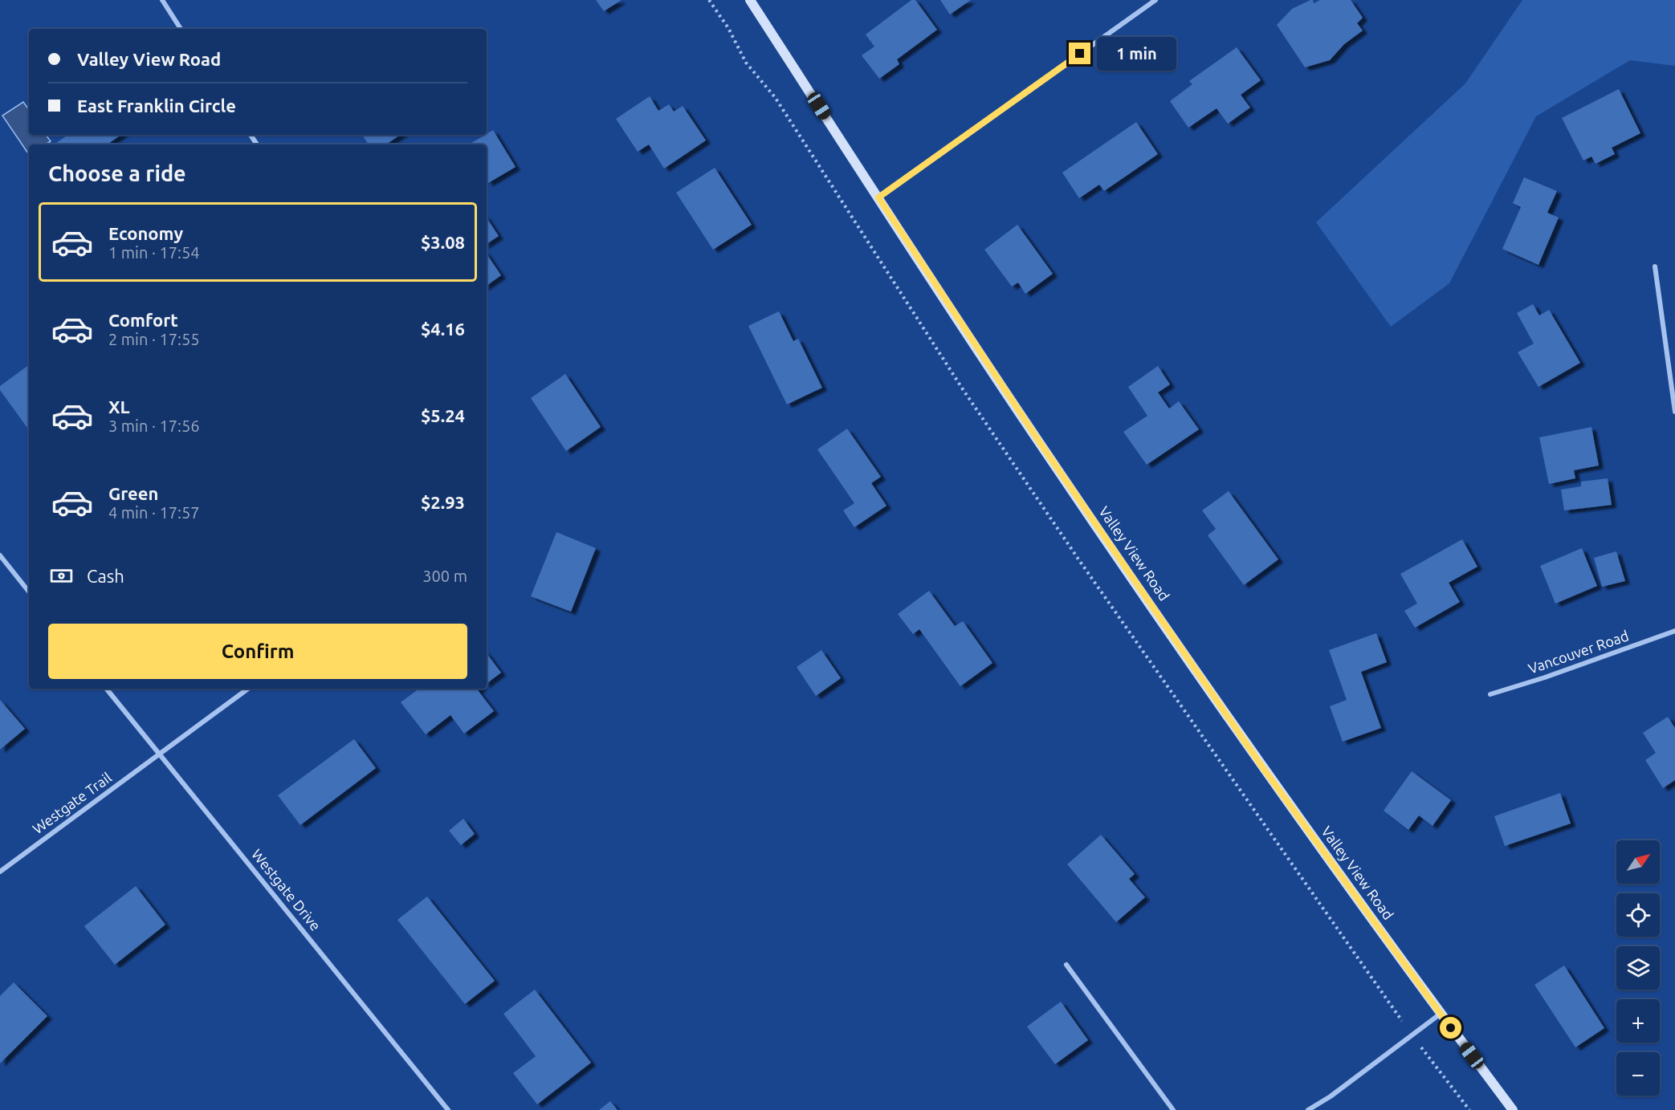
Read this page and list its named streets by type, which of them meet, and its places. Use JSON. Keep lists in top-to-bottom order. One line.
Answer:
{"streets":{"main road":["Valley View Road"],"street":["Vancouver Road","Westgate Trail","Westgate Drive"]},"crossings":[["Westgate Trail","Westgate Drive"]],"north":"top right","page":{"banner":["Valley View Road","East Franklin Circle"],"bubble":"1 min","heading":"Choose a ride","list":[{"name":"Economy","note":"1 min · 17:54","value":"$3.08"},{"name":"Comfort","note":"2 min · 17:55","value":"$4.16"},{"name":"XL","note":"3 min · 17:56","value":"$5.24"},{"name":"Green","note":"4 min · 17:57","value":"$2.93"}],"pay":["Cash","300 m"],"buttons":"Confirm","map_buttons":["+","−"]}}
